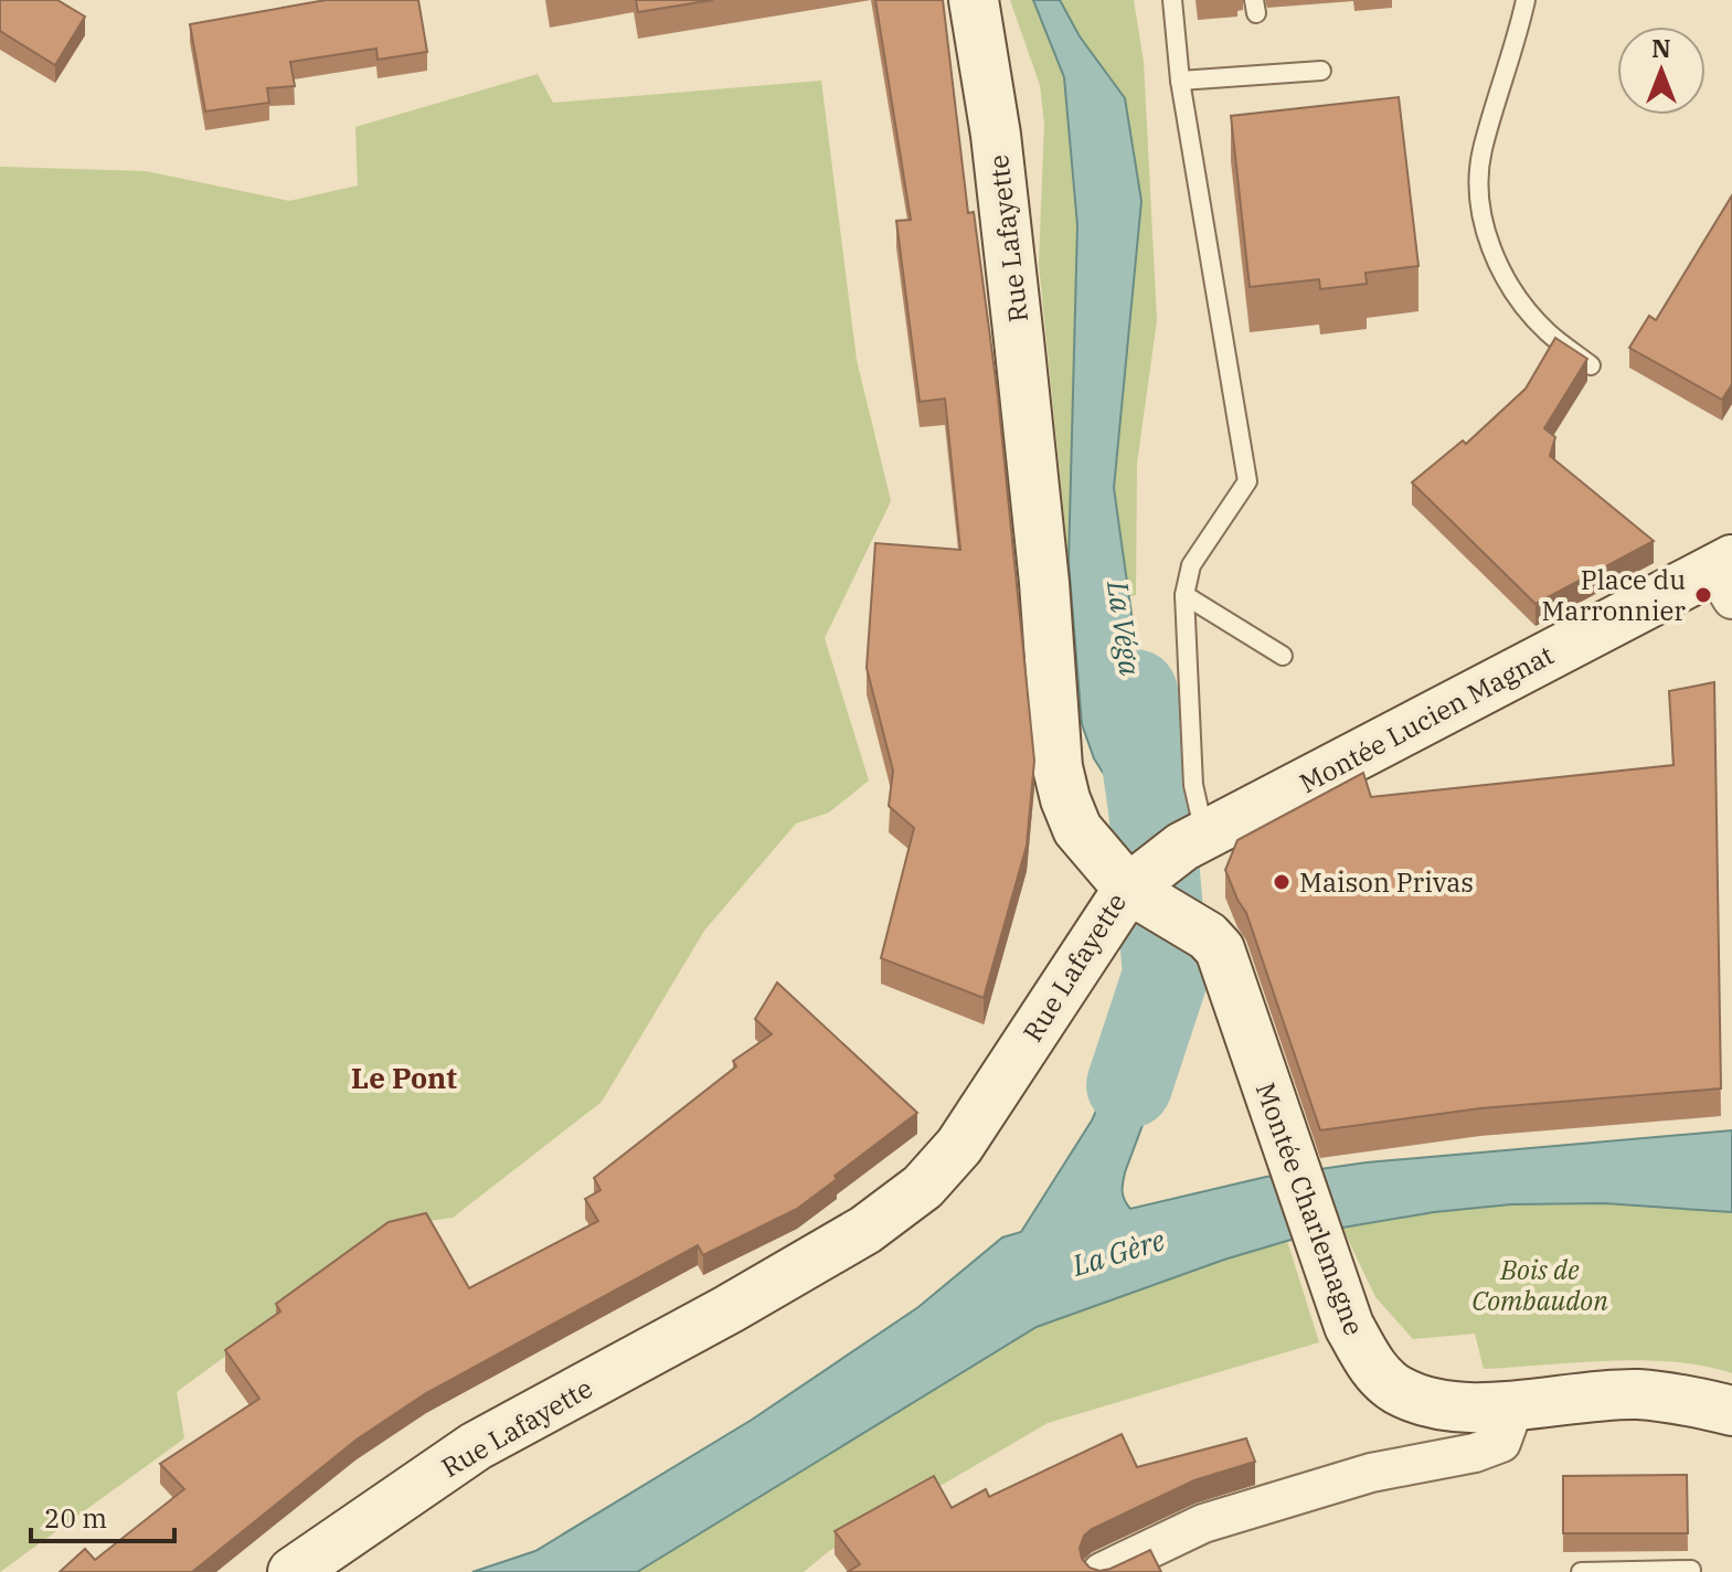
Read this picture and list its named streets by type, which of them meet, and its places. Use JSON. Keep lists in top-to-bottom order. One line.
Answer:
{"streets":{"main road":["Rue Lafayette","Montée Lucien Magnat","Montée Charlemagne"]},"crossings":[["Rue Lafayette","Montée Lucien Magnat"],["Rue Lafayette","Montée Charlemagne"],["Montée Lucien Magnat","Montée Charlemagne"]],"districts":["Le Pont"],"water":["La Véga","La Gère"],"parks":["Bois de Combaudon"],"places":["Place du Marronnier","Maison Privas"],"scale_bar":"20 m","north":"top"}
